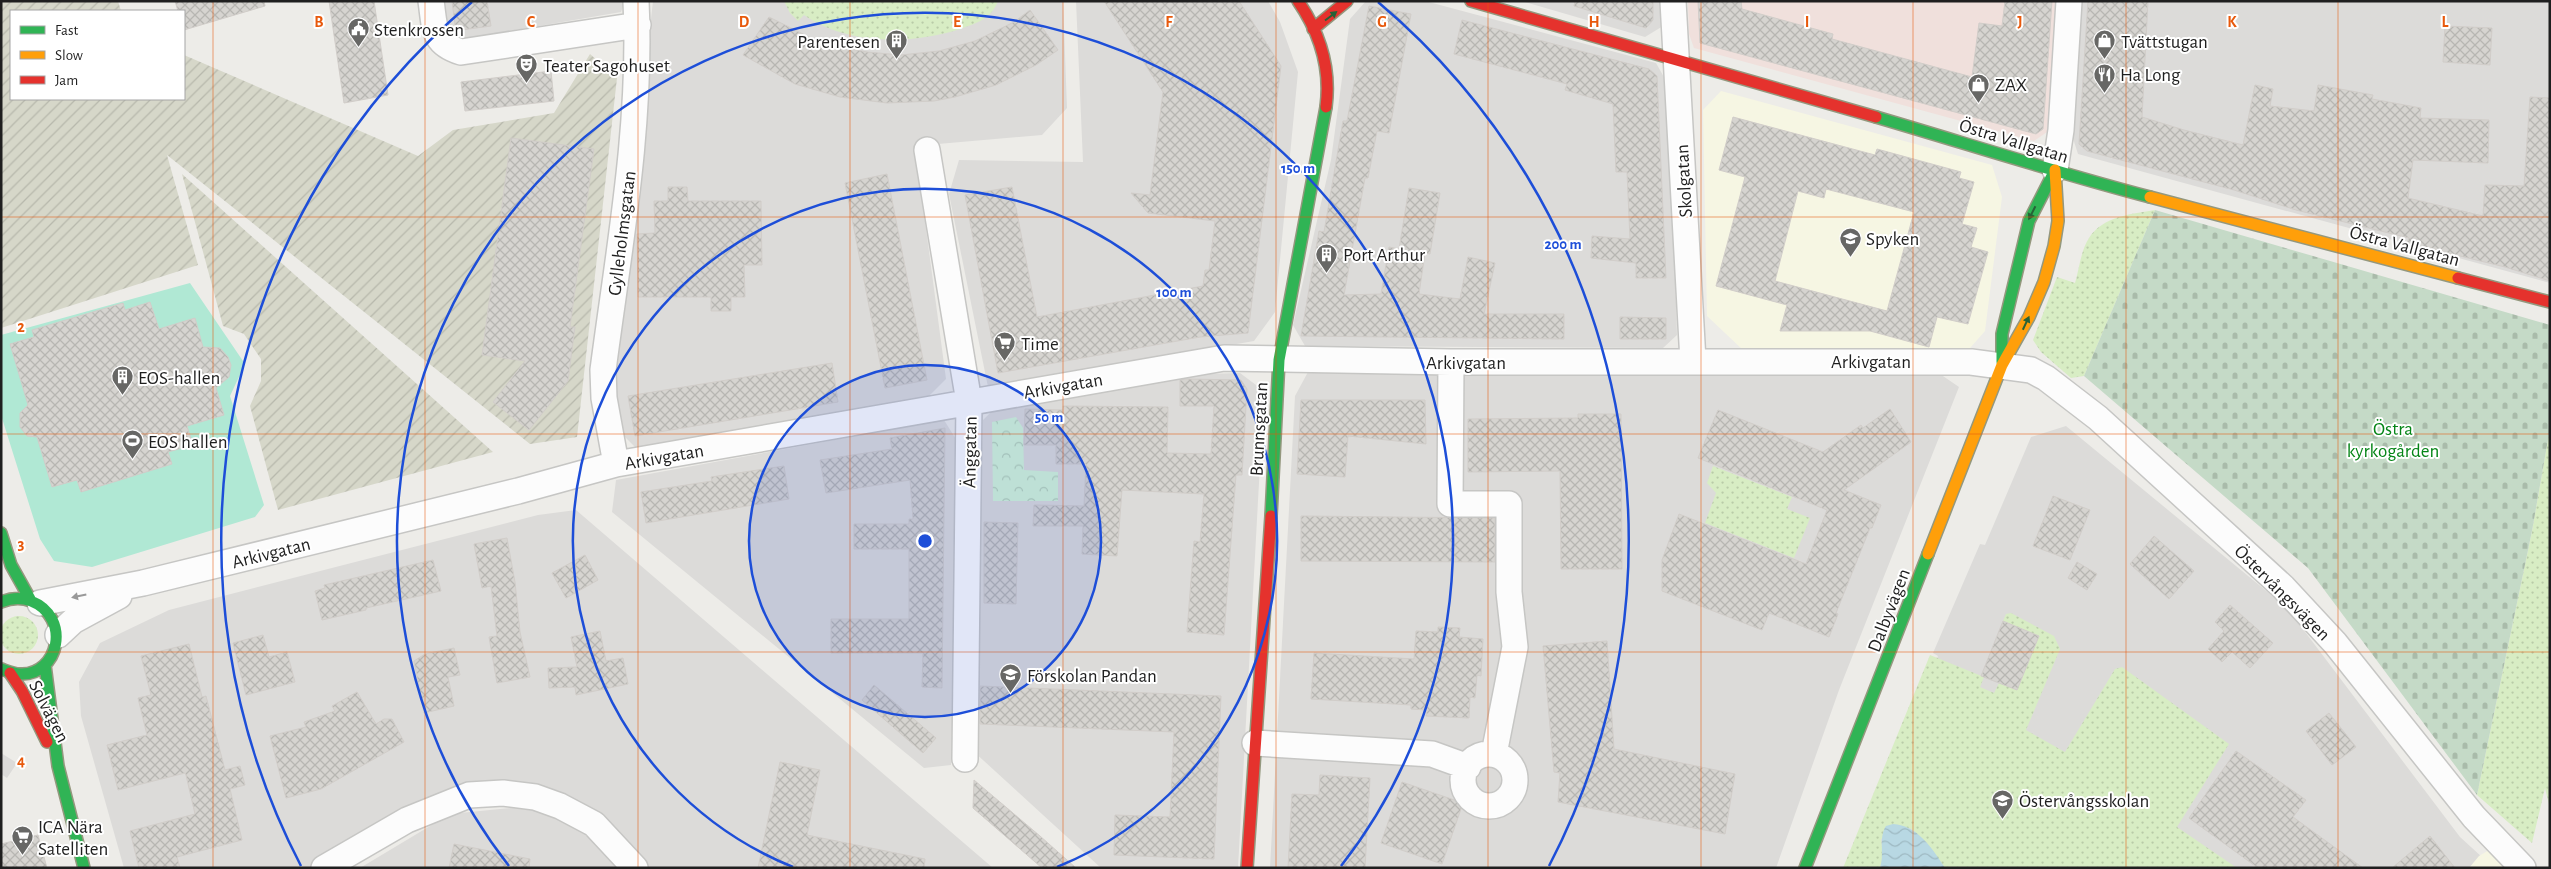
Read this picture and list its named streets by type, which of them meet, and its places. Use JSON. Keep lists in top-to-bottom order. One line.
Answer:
{"streets":{"street":["Östra Vallgatan","Skolgatan","Gylleholmsgatan","Arkivgatan","Brunnsgatan","Änggatan","Östervångsvägen","Dalbyvägen","Solvägen"]},"crossings":[["Östra Vallgatan","Skolgatan"],["Östra Vallgatan","Dalbyvägen"],["Skolgatan","Arkivgatan"],["Gylleholmsgatan","Arkivgatan"],["Arkivgatan","Brunnsgatan"],["Arkivgatan","Änggatan"],["Arkivgatan","Östervångsvägen"],["Arkivgatan","Dalbyvägen"],["Östervångsvägen","Dalbyvägen"]],"parks":["Östra kyrkogården"],"places":{"public building":["Stenkrossen"],"building":["Parentesen","Port Arthur","EOS-hallen"],"shop":["Tvättstugan","ZAX"],"theatre":["Teater Sagohuset"],"restaurant":["Ha Long"],"school or university":["Spyken","Förskolan Pandan","Östervångsskolan"],"supermarket":["Time","ICA Nära Satelliten"],"sports":["EOS hallen"]},"legend":["Fast","Slow","Jam"],"grid":{"columns":["B","C","D","E","F","G","H","I","J","K","L"],"rows":["2","3","4"]},"rings":["150 m","200 m","100 m","50 m"]}
